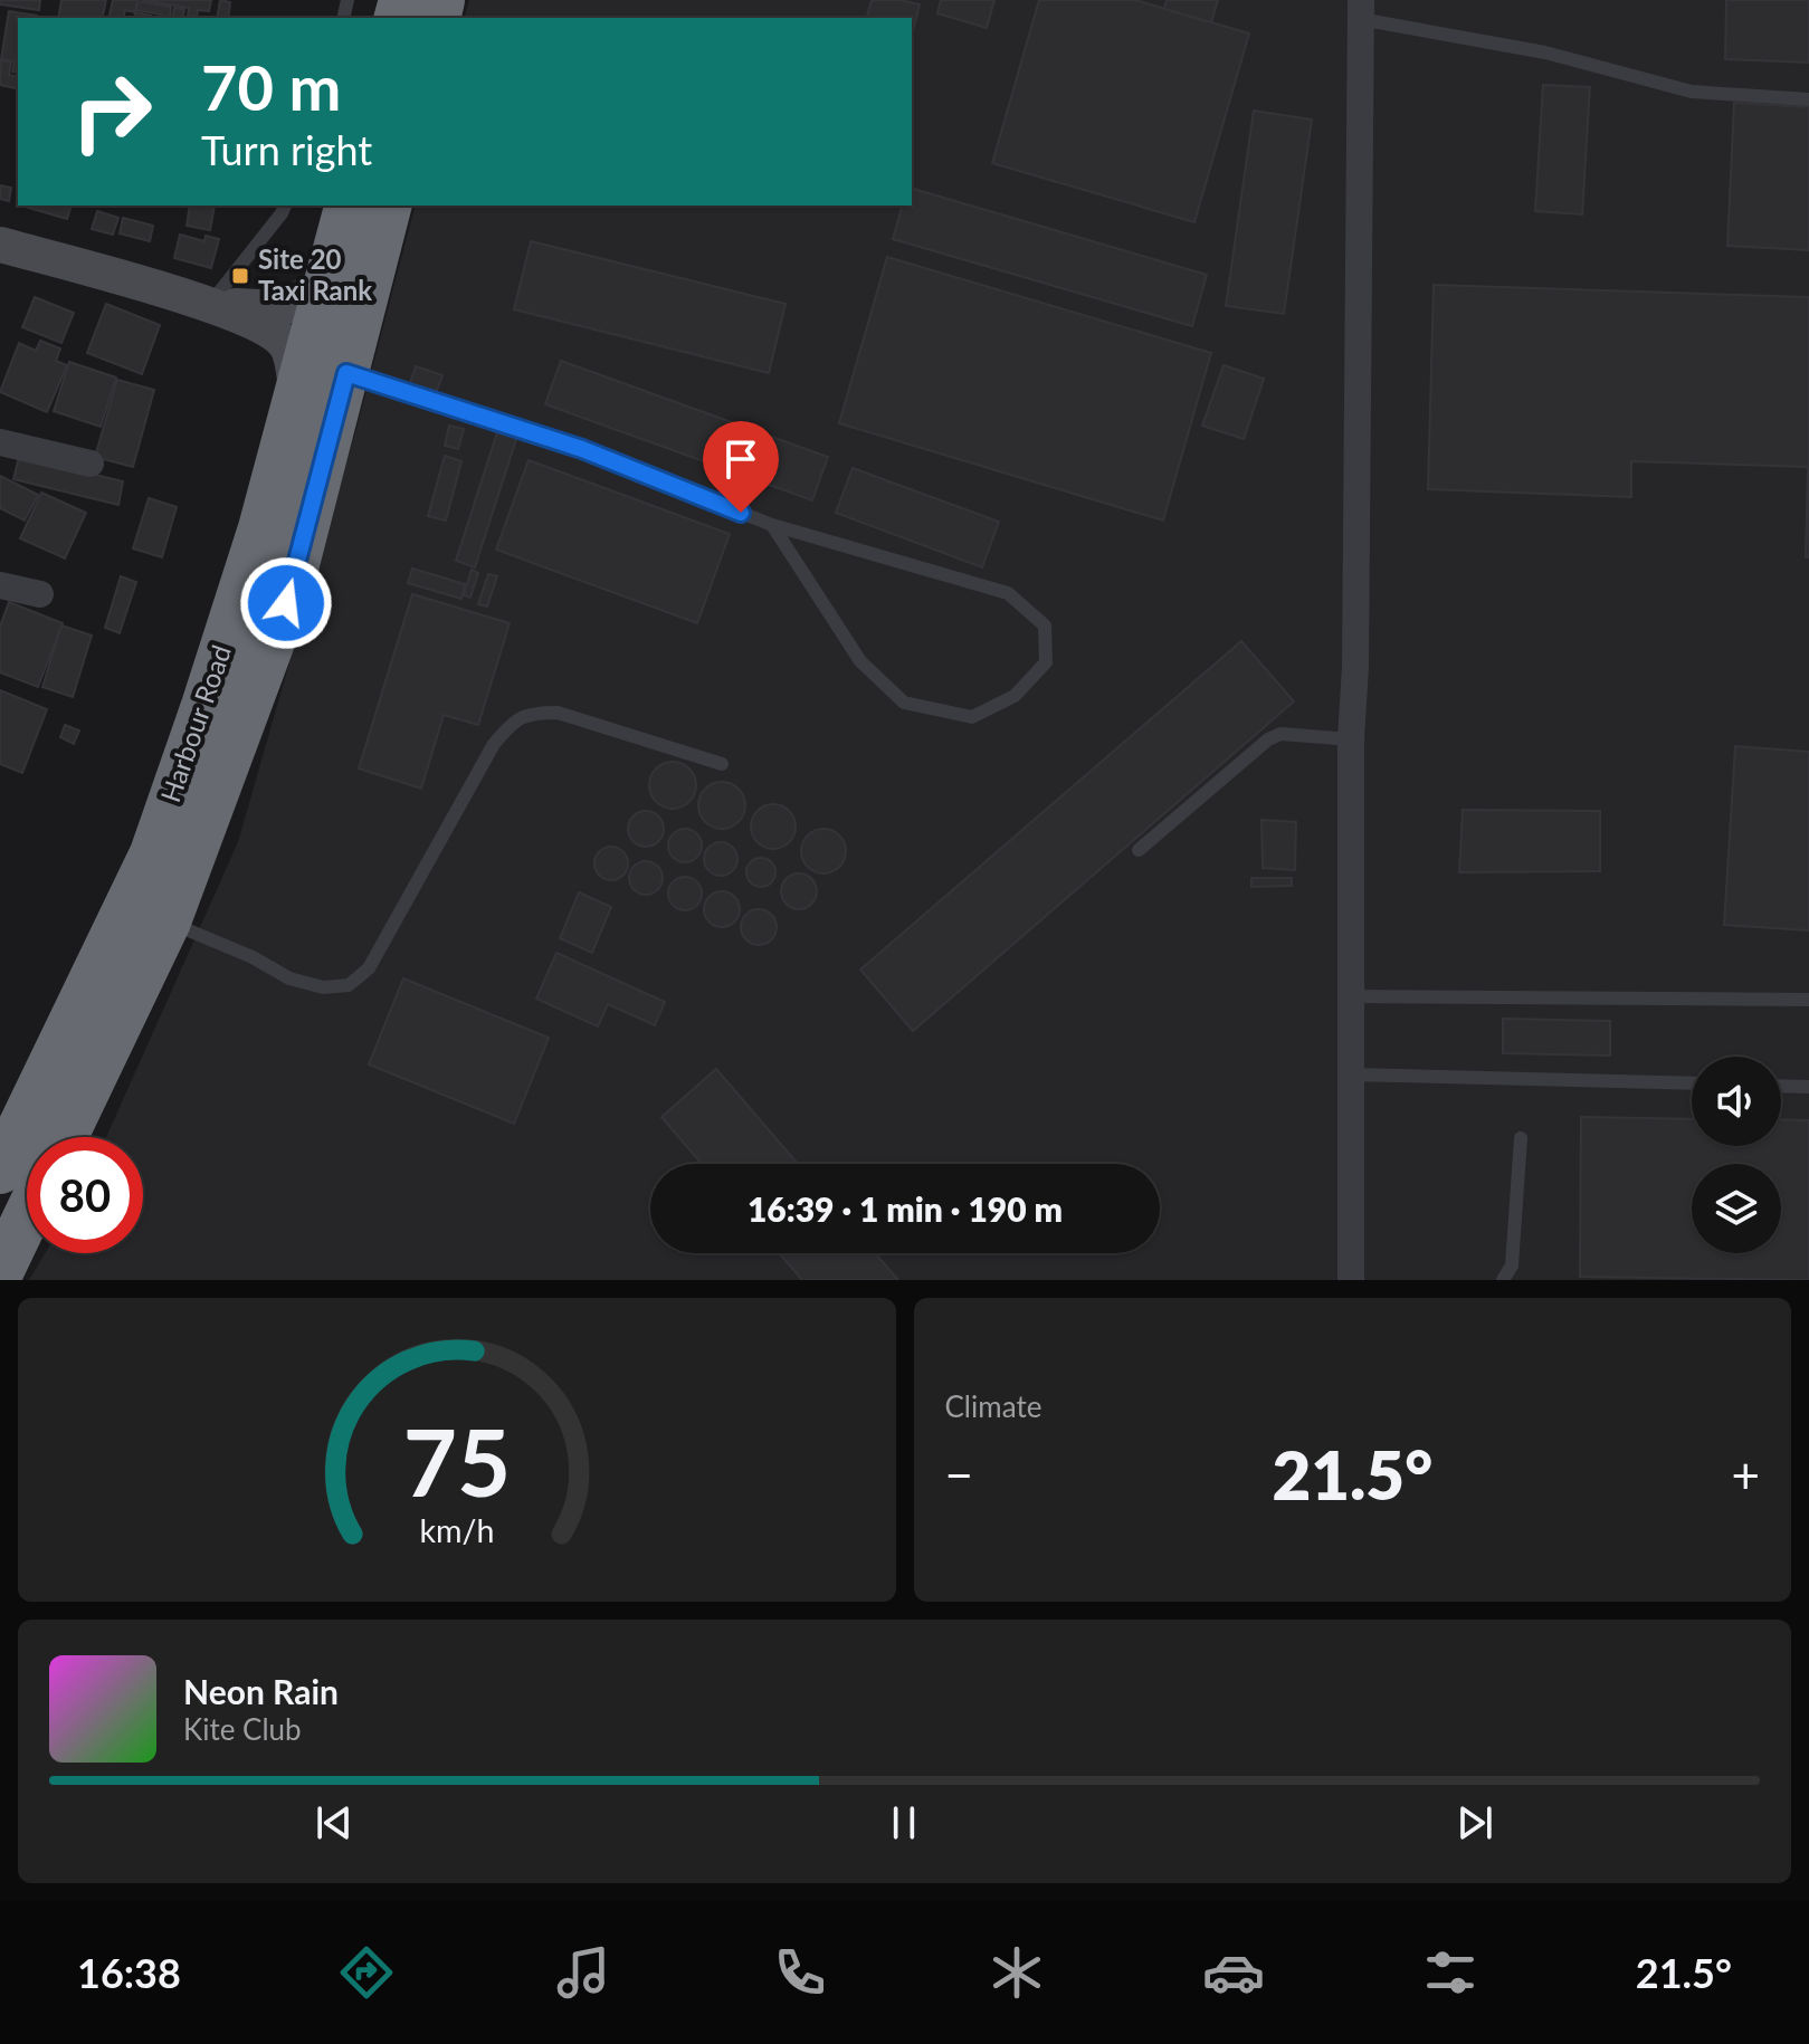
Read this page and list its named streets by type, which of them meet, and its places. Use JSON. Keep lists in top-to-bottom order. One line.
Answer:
{"streets":{"highway":["Harbour Road"]},"places":{"transit":["Site 20 Taxi Rank"]},"page":{"turn":["70 m","Turn right"],"limit":"80","trip":"16:39 · 1 min · 190 m","tile":"Climate","heat":["−","21.5°","+"],"song":["Neon Rain","Kite Club"],"tabs":["16:38","21.5°"],"gauge":["75","km/h"]}}
